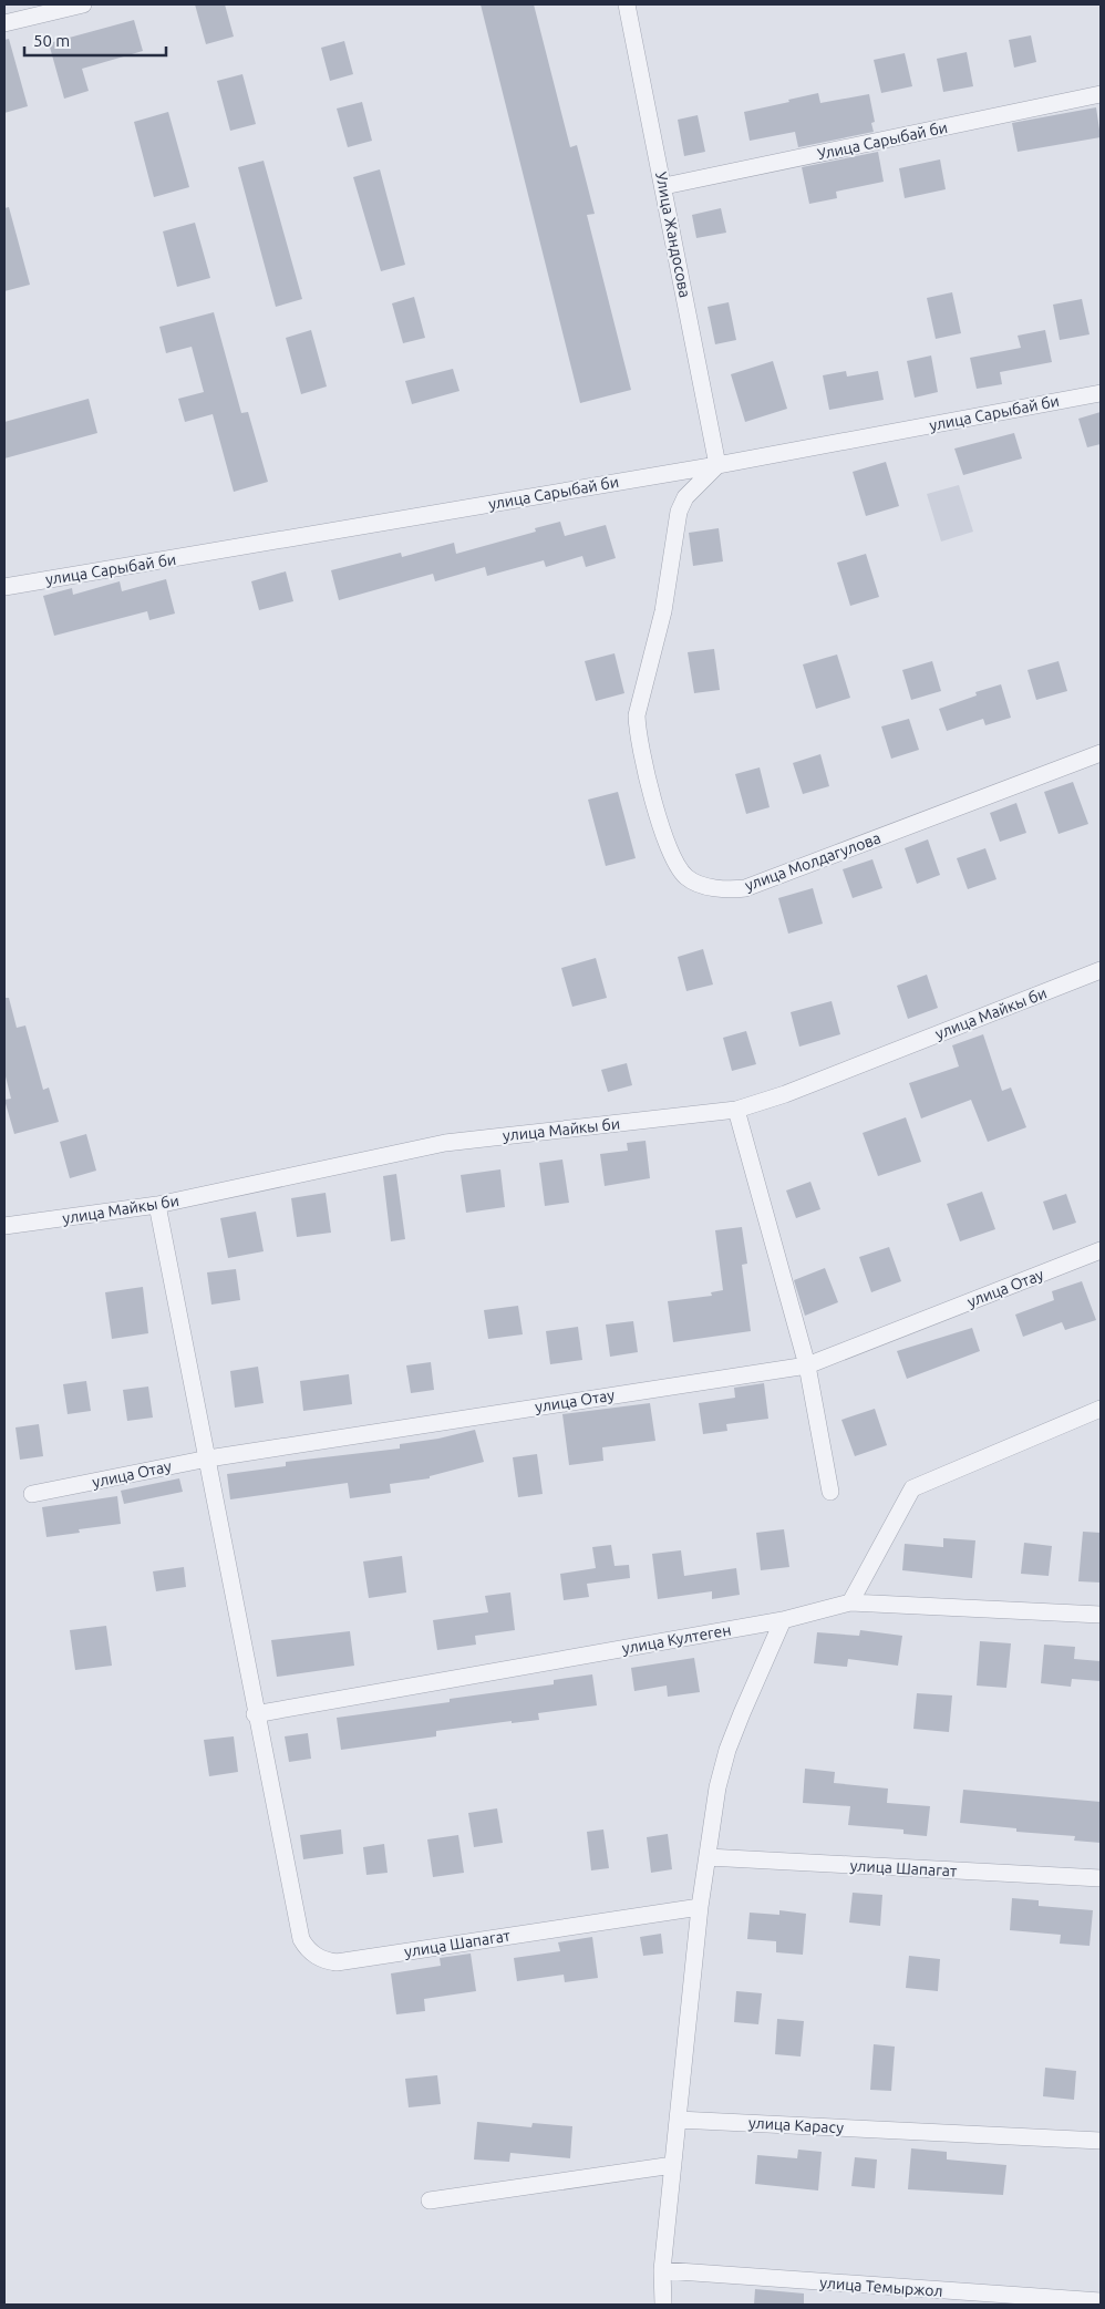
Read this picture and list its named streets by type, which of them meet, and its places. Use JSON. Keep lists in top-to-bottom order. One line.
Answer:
{"streets":{"street":["Улица Сарыбай би","Улица Жандосова","улица Сарыбай би","улица Молдагулова","улица Майкы би","улица Отау","улица Култеген","улица Шапагат","улица Карасу","улица Темыржол"]},"crossings":[["Улица Сарыбай би","Улица Жандосова"],["Улица Жандосова","улица Сарыбай би"],["Улица Жандосова","улица Молдагулова"],["улица Сарыбай би","улица Молдагулова"],["улица Култеген","улица Шапагат"]],"scale_bar":"50 m"}
